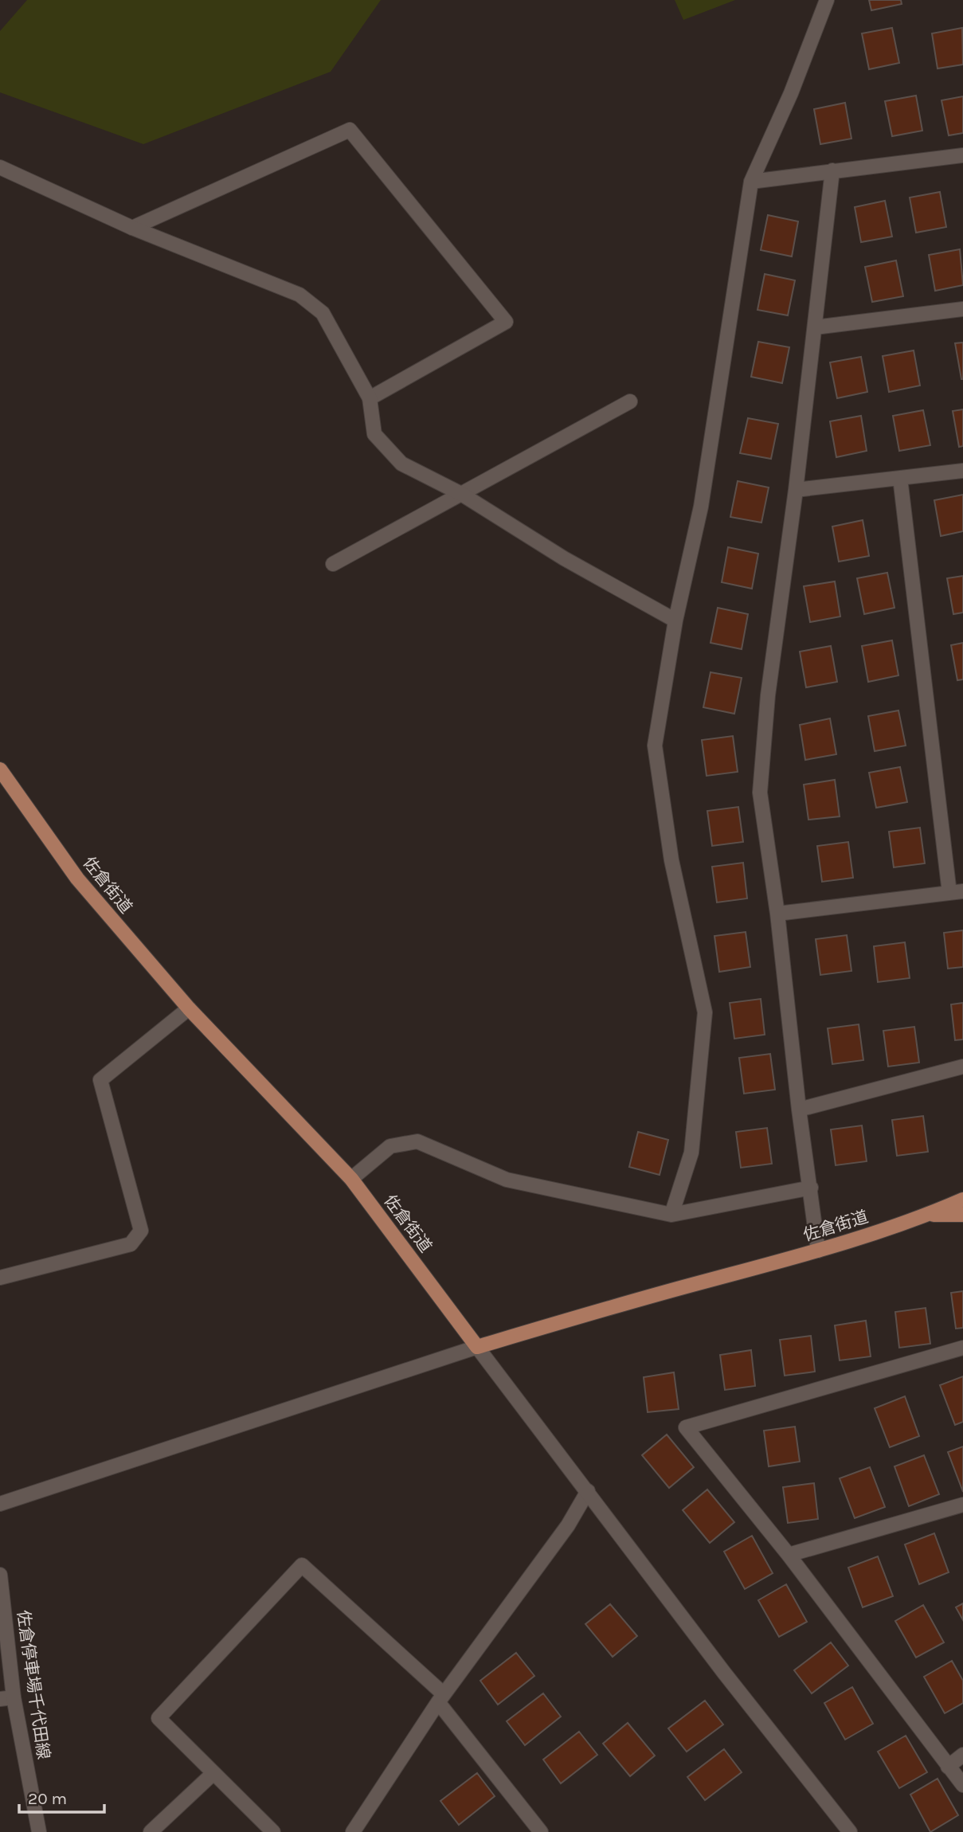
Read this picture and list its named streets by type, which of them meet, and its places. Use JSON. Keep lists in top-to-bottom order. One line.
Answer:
{"streets":{"main road":["佐倉街道"],"street":["佐倉停車場千代田線"]},"scale_bar":"20 m"}
